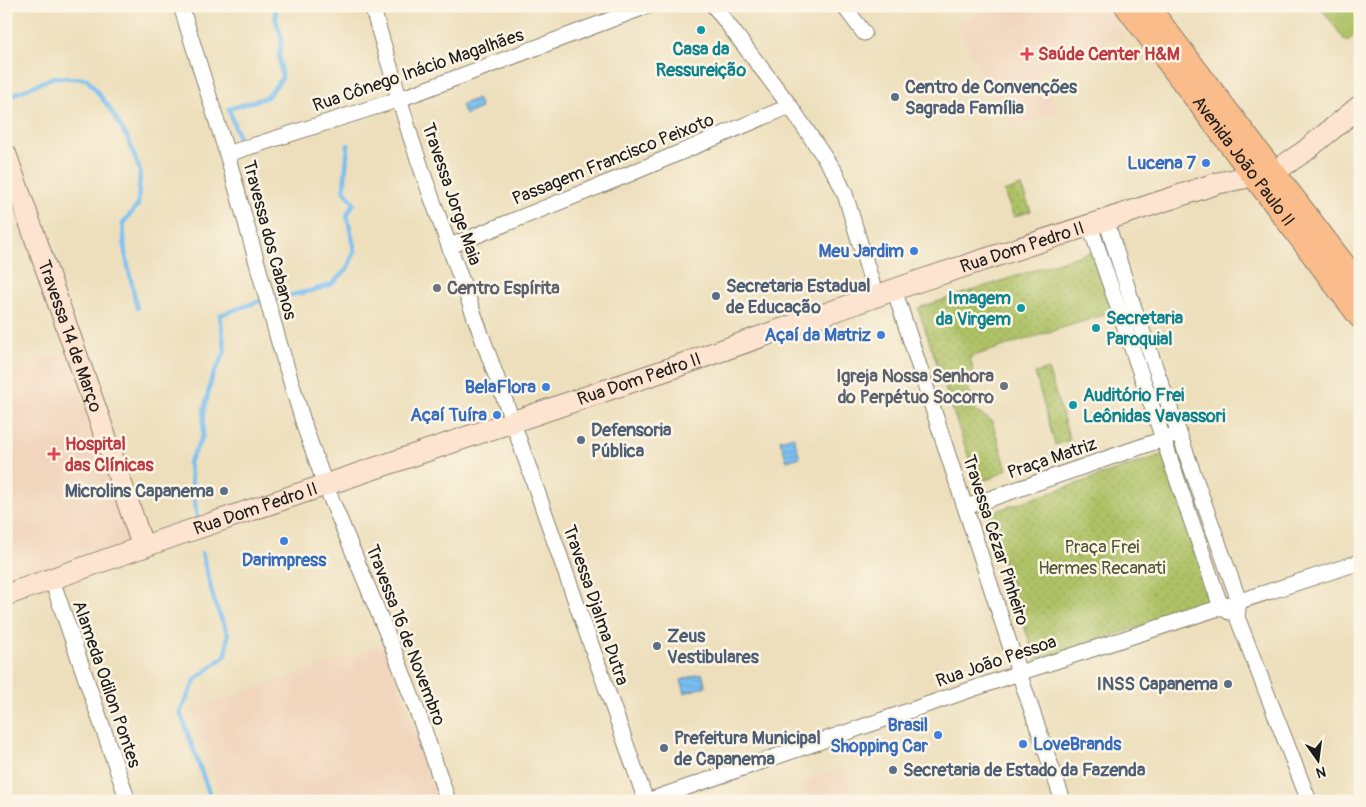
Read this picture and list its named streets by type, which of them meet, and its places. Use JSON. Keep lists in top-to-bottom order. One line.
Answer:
{"streets":{"main road":["Avenida João Paulo II"],"street":["Rua Cônego Inácio Magalhães","Passagem Francisco Peixoto","Travessa Jorge Maia","Travessa dos Cabanos","Rua Dom Pedro II","Travessa 14 de Março","Praça Matriz","Travessa Cézar Pinheiro","Travessa Djalma Dutra","Travessa 16 de Novembro","Rua João Pessoa","Alameda Odilon Pontes"]},"crossings":[["Rua Cônego Inácio Magalhães","Travessa Jorge Maia"],["Rua Cônego Inácio Magalhães","Travessa dos Cabanos"],["Passagem Francisco Peixoto","Travessa Jorge Maia"],["Passagem Francisco Peixoto","Travessa Cézar Pinheiro"],["Avenida João Paulo II","Rua Dom Pedro II"],["Travessa Jorge Maia","Rua Dom Pedro II"],["Travessa Jorge Maia","Travessa Djalma Dutra"],["Travessa dos Cabanos","Rua Dom Pedro II"],["Travessa dos Cabanos","Travessa 16 de Novembro"],["Rua Dom Pedro II","Travessa 14 de Março"],["Rua Dom Pedro II","Travessa Cézar Pinheiro"],["Rua Dom Pedro II","Travessa Djalma Dutra"],["Rua Dom Pedro II","Travessa 16 de Novembro"],["Rua Dom Pedro II","Alameda Odilon Pontes"],["Praça Matriz","Travessa Cézar Pinheiro"],["Travessa Cézar Pinheiro","Rua João Pessoa"],["Travessa Djalma Dutra","Rua João Pessoa"]],"parks":["Praça Frei Hermes Recanati"],"places":{"other":["Casa da Ressureição","Centro de Convenções Sagrada Família","Lucena 7","Meu Jardim","Centro Espírita","Secretaria Estadual de Educação","Imagem da Virgem","Secretaria Paroquial","Açaí da Matriz","Igreja Nossa Senhora do Perpétuo Socorro","BelaFlora","Auditório Frei Leônidas Vavassori","Açaí Tuíra","Defensoria Pública","Microlins Capanema","Darimpress","Zeus Vestibulares","INSS Capanema","Brasil Shopping Car","LoveBrands","Prefeitura Municipal de Capanema","Secretaria de Estado da Fazenda"],"health":["Saúde Center H&M","Hospital das Clínicas"]},"north":"bottom"}
